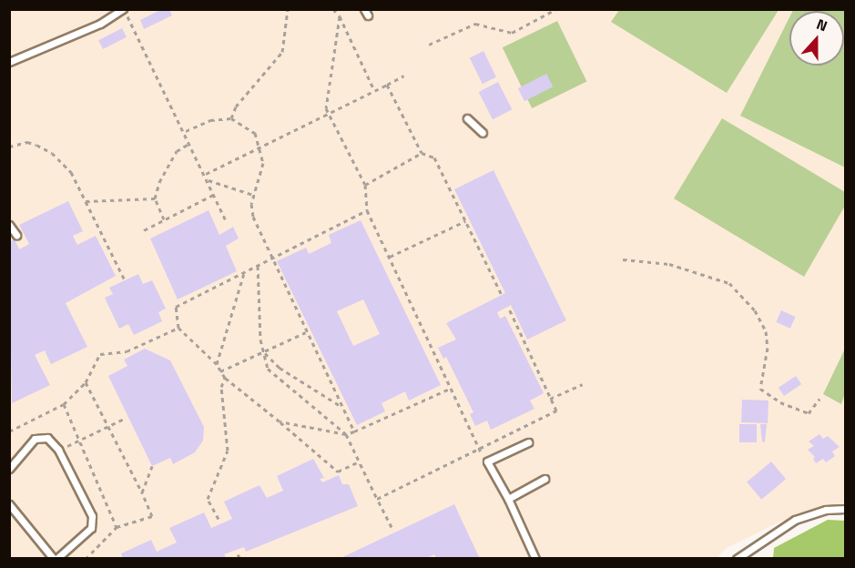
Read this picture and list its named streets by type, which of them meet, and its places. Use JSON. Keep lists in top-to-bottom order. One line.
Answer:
{"north":"top"}
